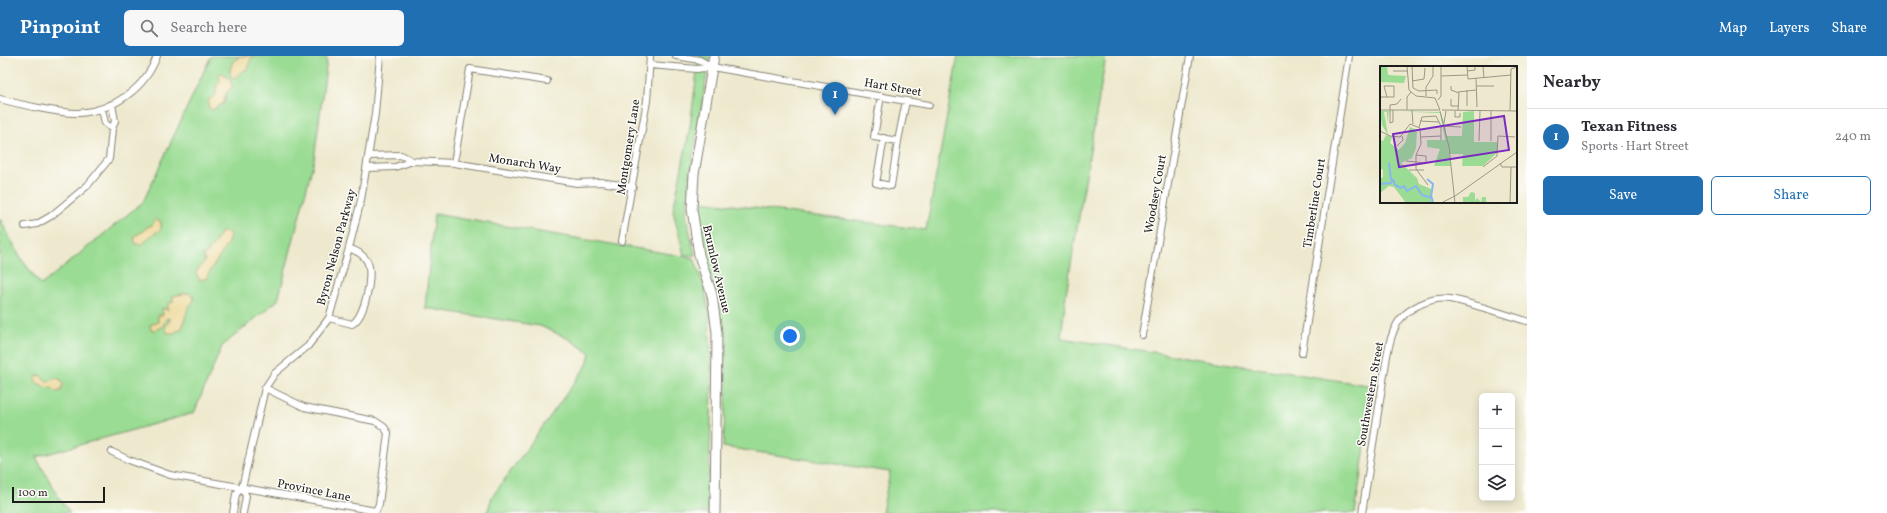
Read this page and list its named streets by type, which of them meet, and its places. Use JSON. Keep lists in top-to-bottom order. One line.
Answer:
{"streets":{"main road":["Brumlow Avenue"],"street":["Hart Street","Montgomery Lane","Monarch Way","Woodsey Court","Timberline Court","Byron Nelson Parkway","Southwestern Street","Province Lane"]},"crossings":[["Hart Street","Brumlow Avenue"],["Montgomery Lane","Monarch Way"],["Monarch Way","Byron Nelson Parkway"],["Byron Nelson Parkway","Province Lane"]],"scale_bar":"100 m","page":{"header":"Pinpoint","search":"Search here","nav":["Map","Layers","Share"],"heading":"Nearby","pins":"1","list":[{"mark":"1","name":"Texan Fitness","note":"Sports · Hart Street","value":"240 m"}],"buttons":["Save","Share"],"map_buttons":["+","−"],"scale":"100 m"}}
